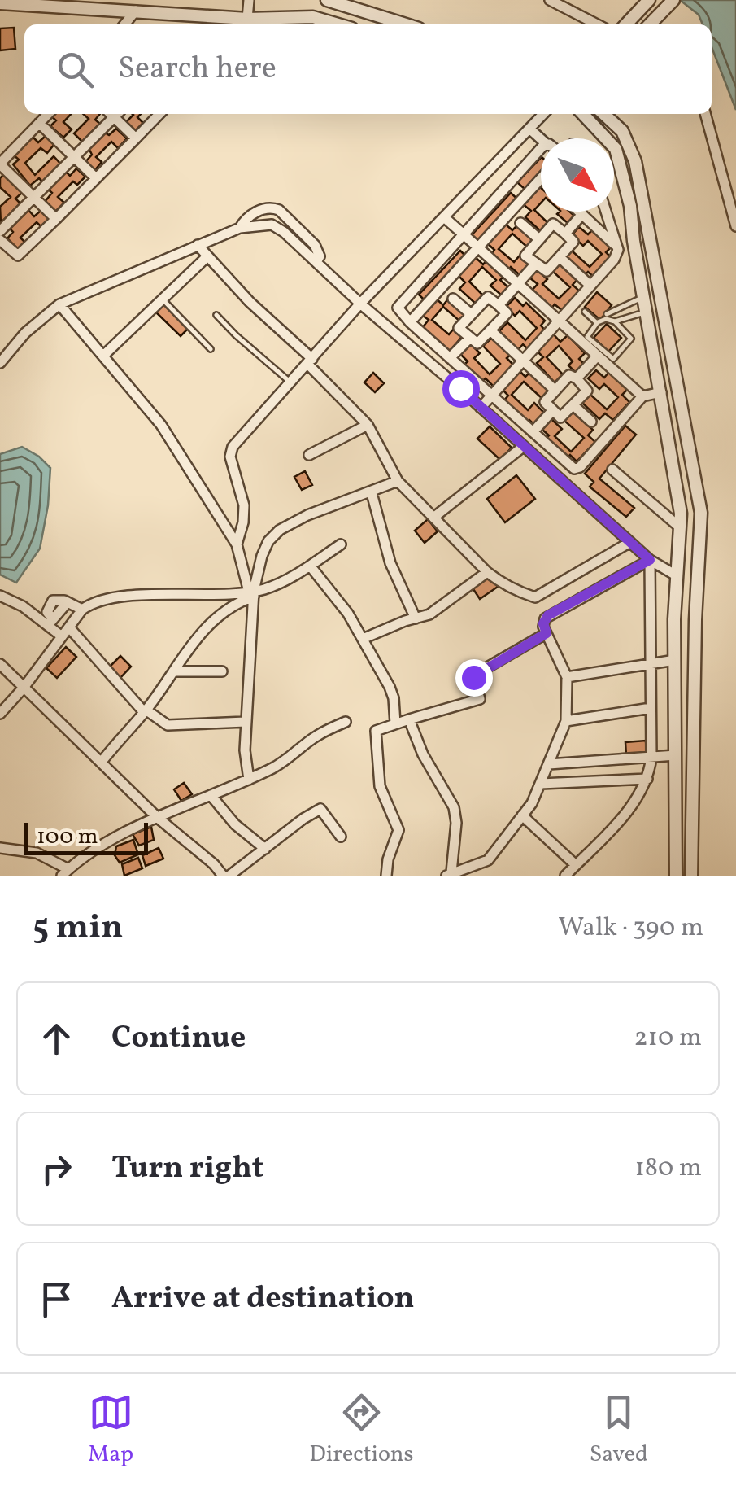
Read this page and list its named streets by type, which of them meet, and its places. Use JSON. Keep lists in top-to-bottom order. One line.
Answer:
{"scale_bar":"100 m","north":"bottom right","page":{"search":"Search here","scale":"100 m","heading":["5 min","Walk · 390 m"],"list":[["Continue","210 m"],["Turn right","180 m"],"Arrive at destination"],"nav":["Map","Directions","Saved"]}}
